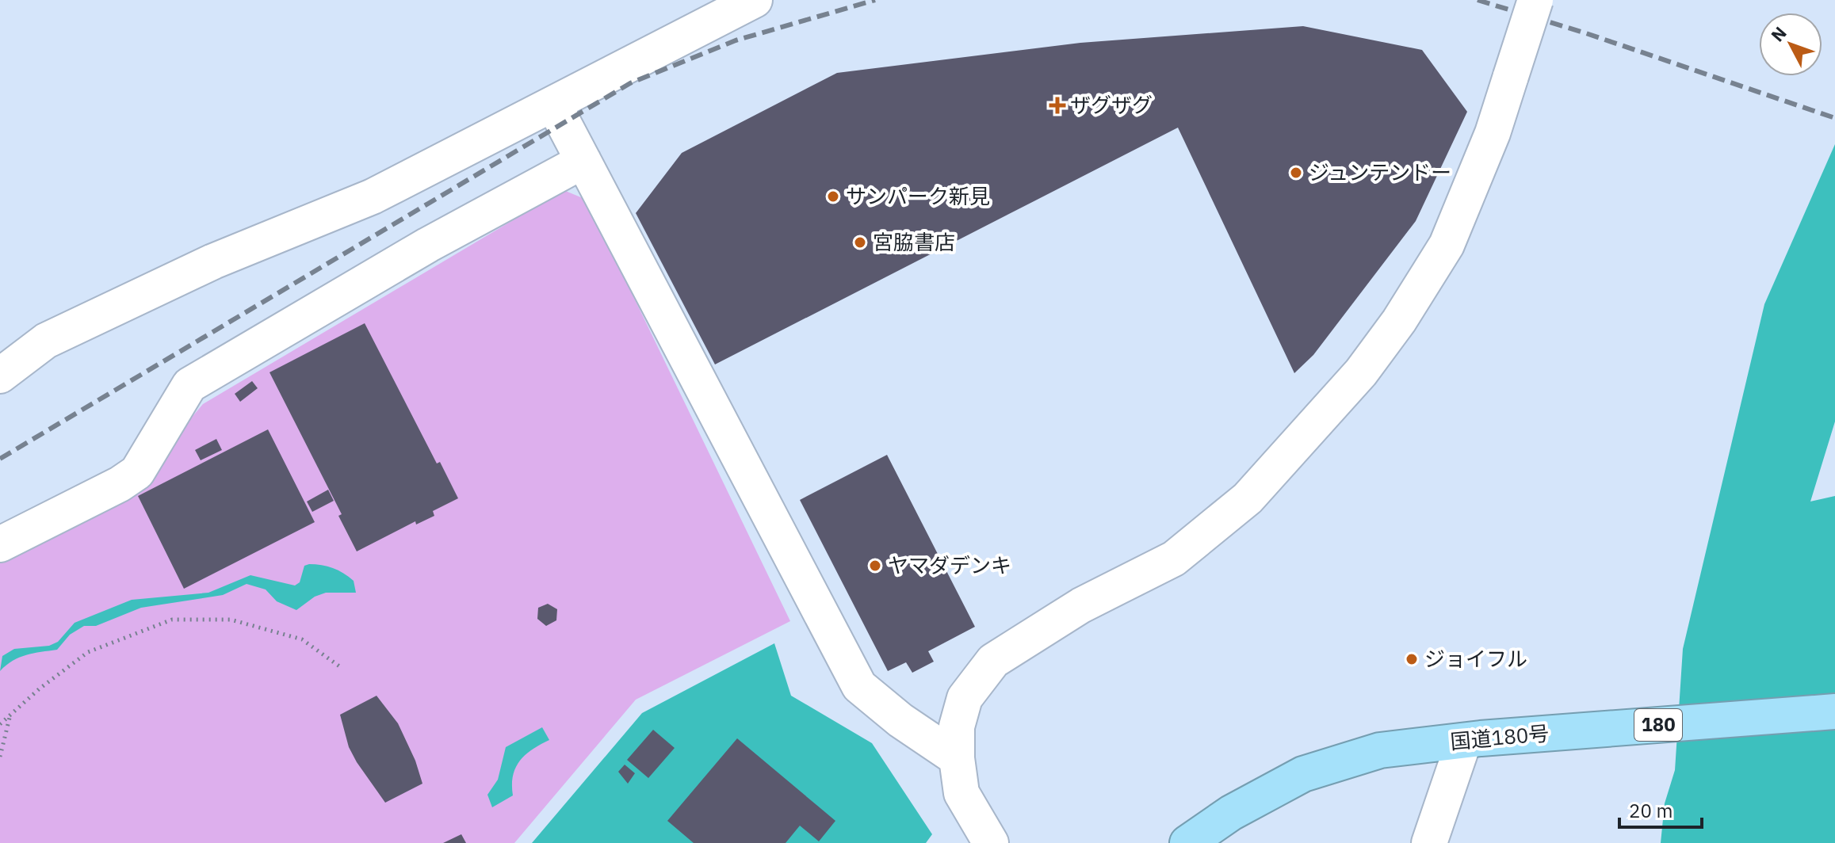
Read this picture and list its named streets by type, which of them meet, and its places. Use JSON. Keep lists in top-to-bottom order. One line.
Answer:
{"streets":{"highway":["180","国道180号"]},"places":{"health":["ザグザグ"],"other":["ジュンテンドー","サンパーク新見","宮脇書店","ヤマダデンキ","ジョイフル"]},"scale_bar":"20 m","north":"top left"}
